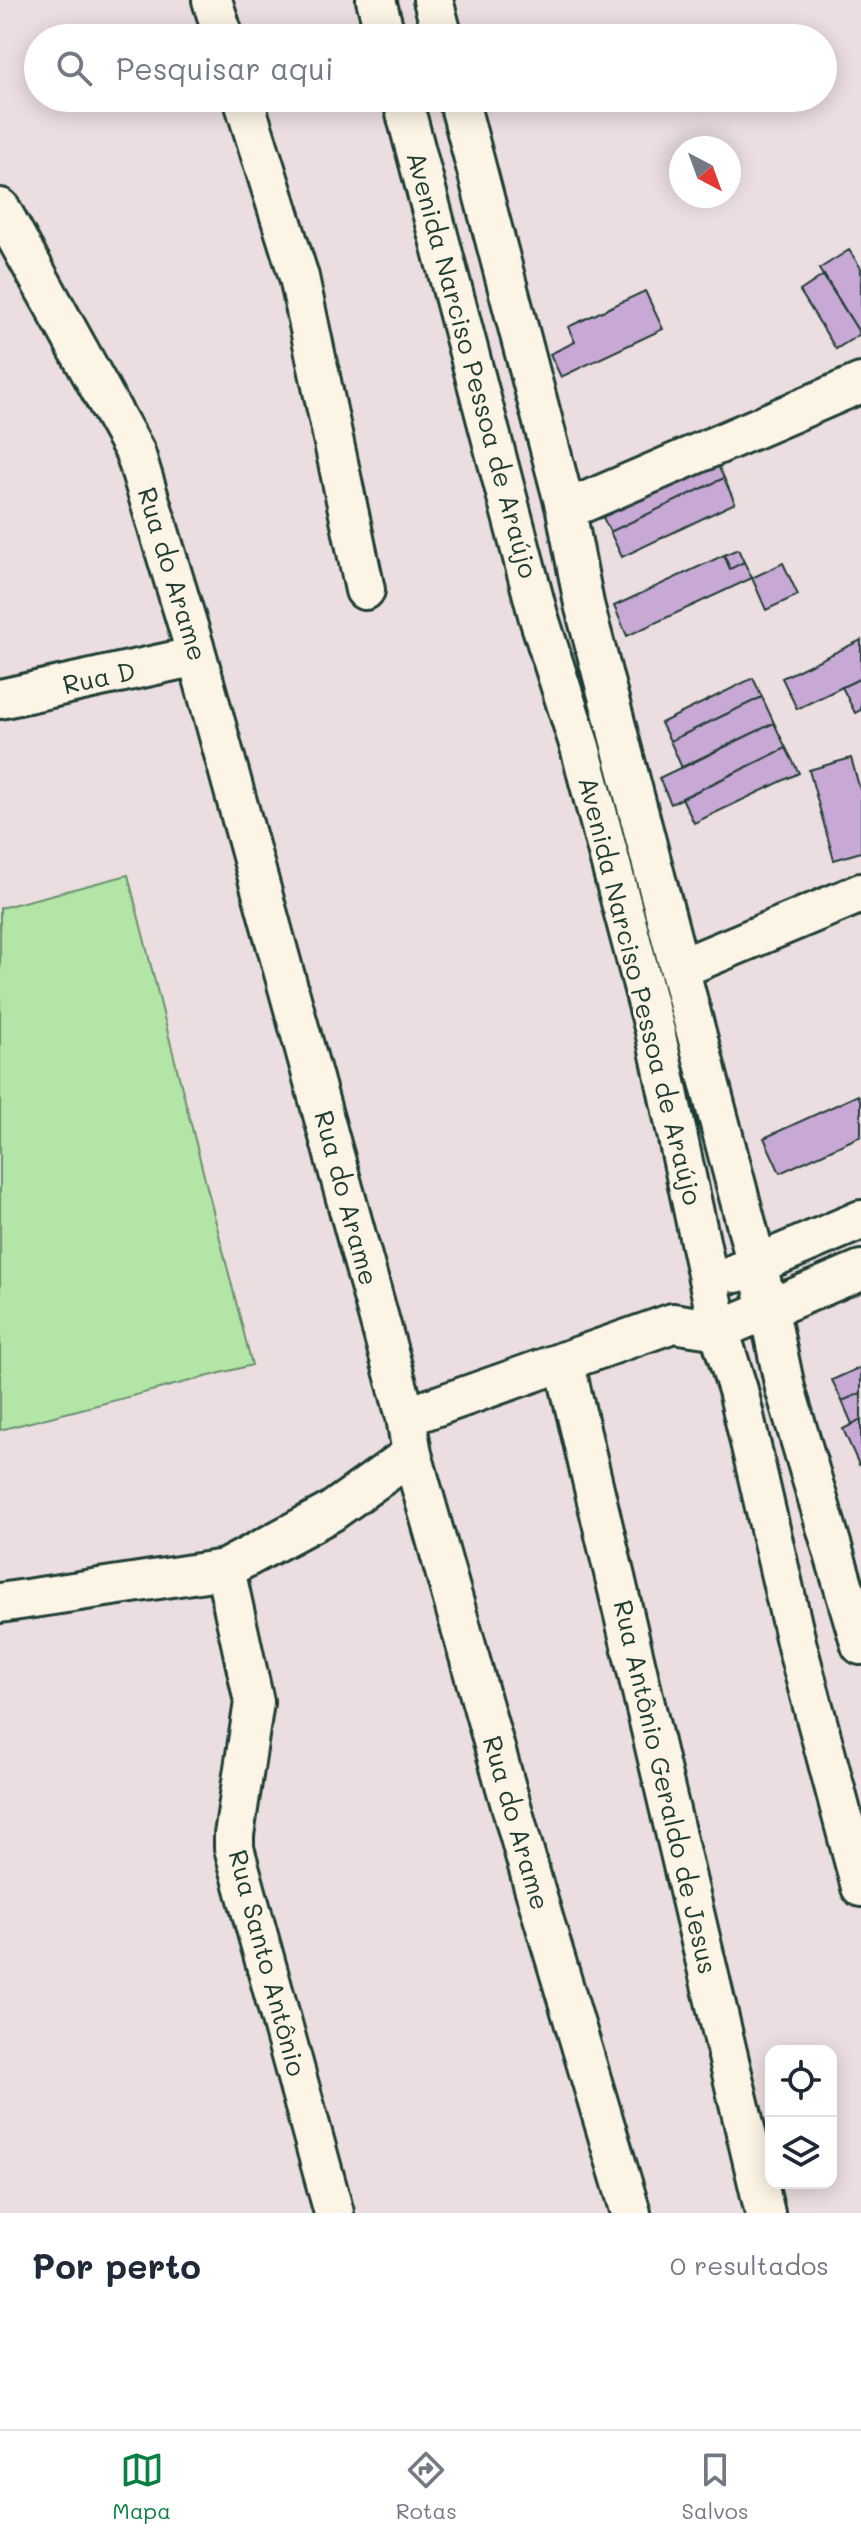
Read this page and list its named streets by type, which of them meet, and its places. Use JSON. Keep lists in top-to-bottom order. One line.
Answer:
{"streets":{"street":["Avenida Narciso Pessoa de Araújo","Rua do Arame","Rua D","Rua Antônio Geraldo de Jesus","Rua Santo Antônio"]},"crossings":[["Rua do Arame","Rua D"]],"north":"bottom right","page":{"search":"Pesquisar aqui","heading":["Por perto","0 resultados"],"nav":["Mapa","Rotas","Salvos"]}}
